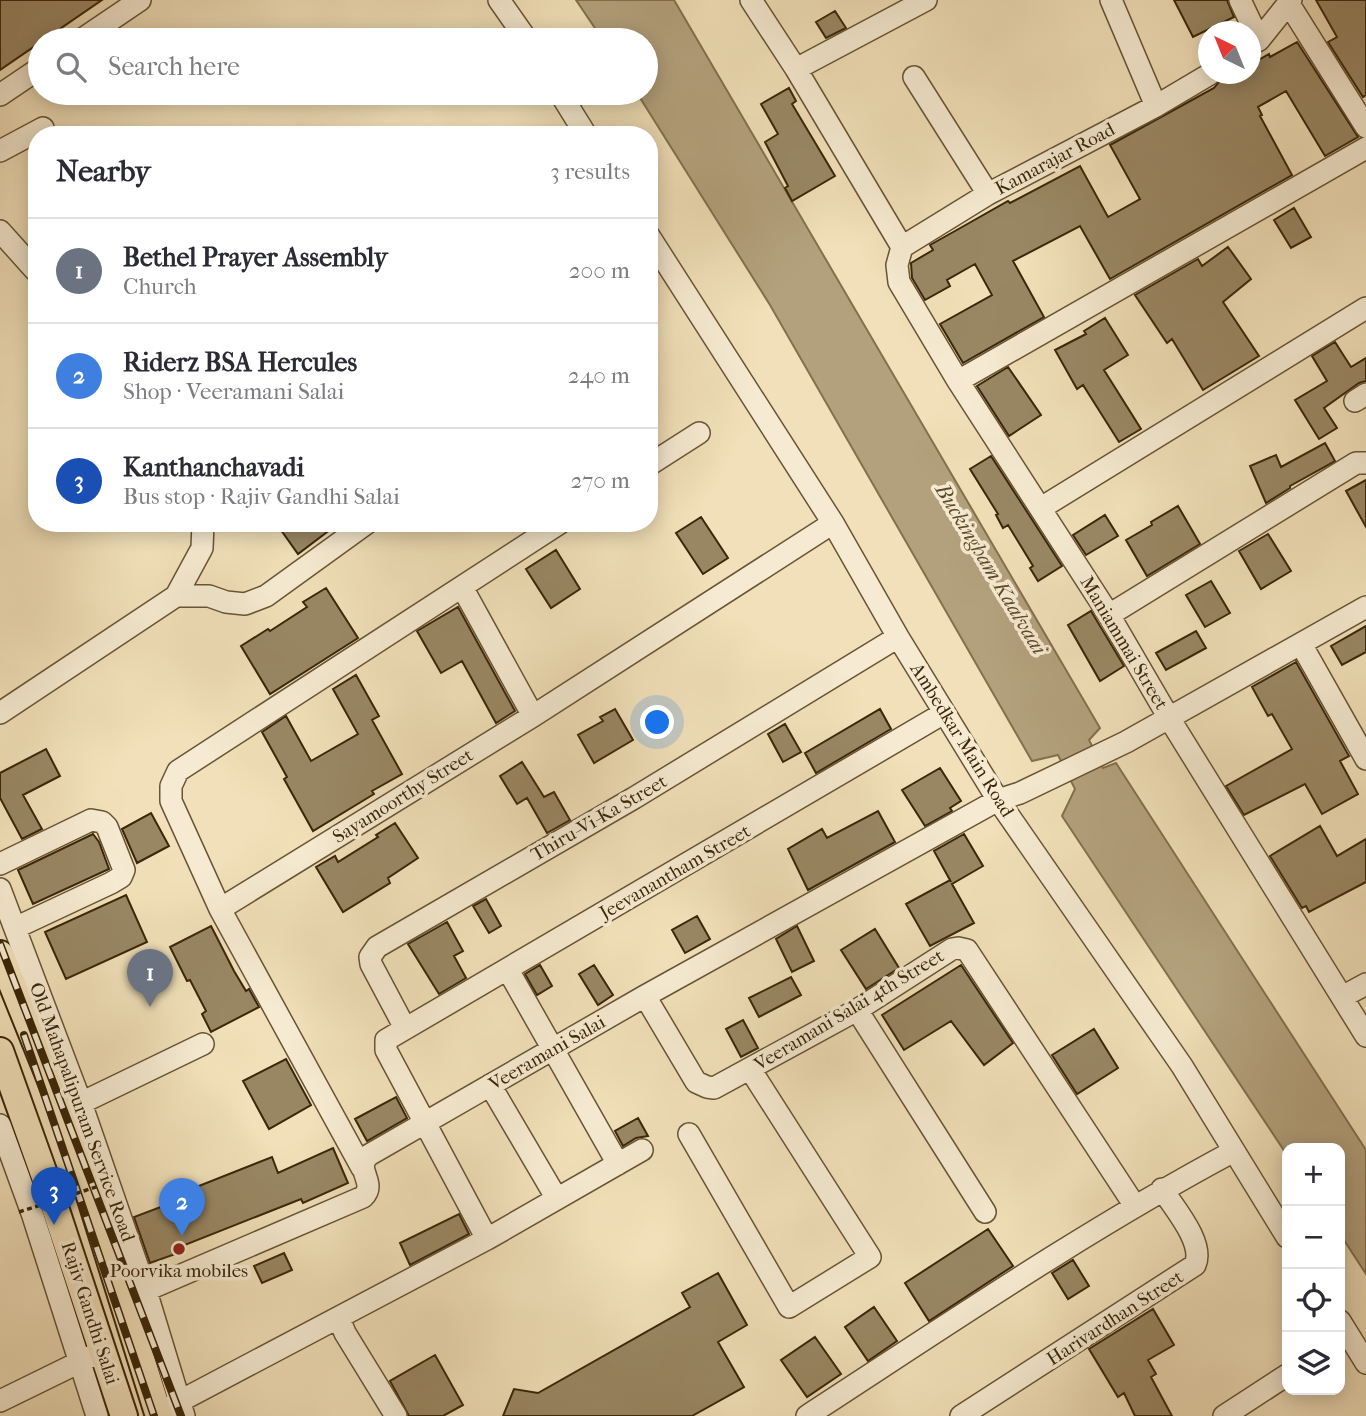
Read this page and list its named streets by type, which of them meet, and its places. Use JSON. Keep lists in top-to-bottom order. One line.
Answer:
{"streets":{"main road":["Rajiv Gandhi Salai"],"street":["Kamarajar Road","Maniammai Street","Ambedkar Main Road","Sayamoorthy Street","Thiru-Vi-Ka Street","Jeevanantham Street","Veeramani Salai 4th Street","Veeramani Salai","Old Mahapalipuram Service Road","Harivardhan Street"]},"crossings":[["Kamarajar Road","Maniammai Street"],["Maniammai Street","Veeramani Salai"],["Ambedkar Main Road","Sayamoorthy Street"],["Ambedkar Main Road","Thiru-Vi-Ka Street"],["Ambedkar Main Road","Jeevanantham Street"],["Ambedkar Main Road","Veeramani Salai"],["Thiru-Vi-Ka Street","Jeevanantham Street"],["Veeramani Salai 4th Street","Veeramani Salai"],["Old Mahapalipuram Service Road","Rajiv Gandhi Salai"]],"water":["Buckingham Kaalvaai"],"places":["Poorvika mobiles"],"north":"top left","page":{"search":"Search here","heading":["Nearby","3 results"],"list":[{"mark":"1","name":"Bethel Prayer Assembly","note":"Church","value":"200 m"},{"mark":"2","name":"Riderz BSA Hercules","note":"Shop · Veeramani Salai","value":"240 m"},{"mark":"3","name":"Kanthanchavadi","note":"Bus stop · Rajiv Gandhi Salai","value":"270 m"}],"pins":["1","3","2"],"map_buttons":["+","−"]}}
